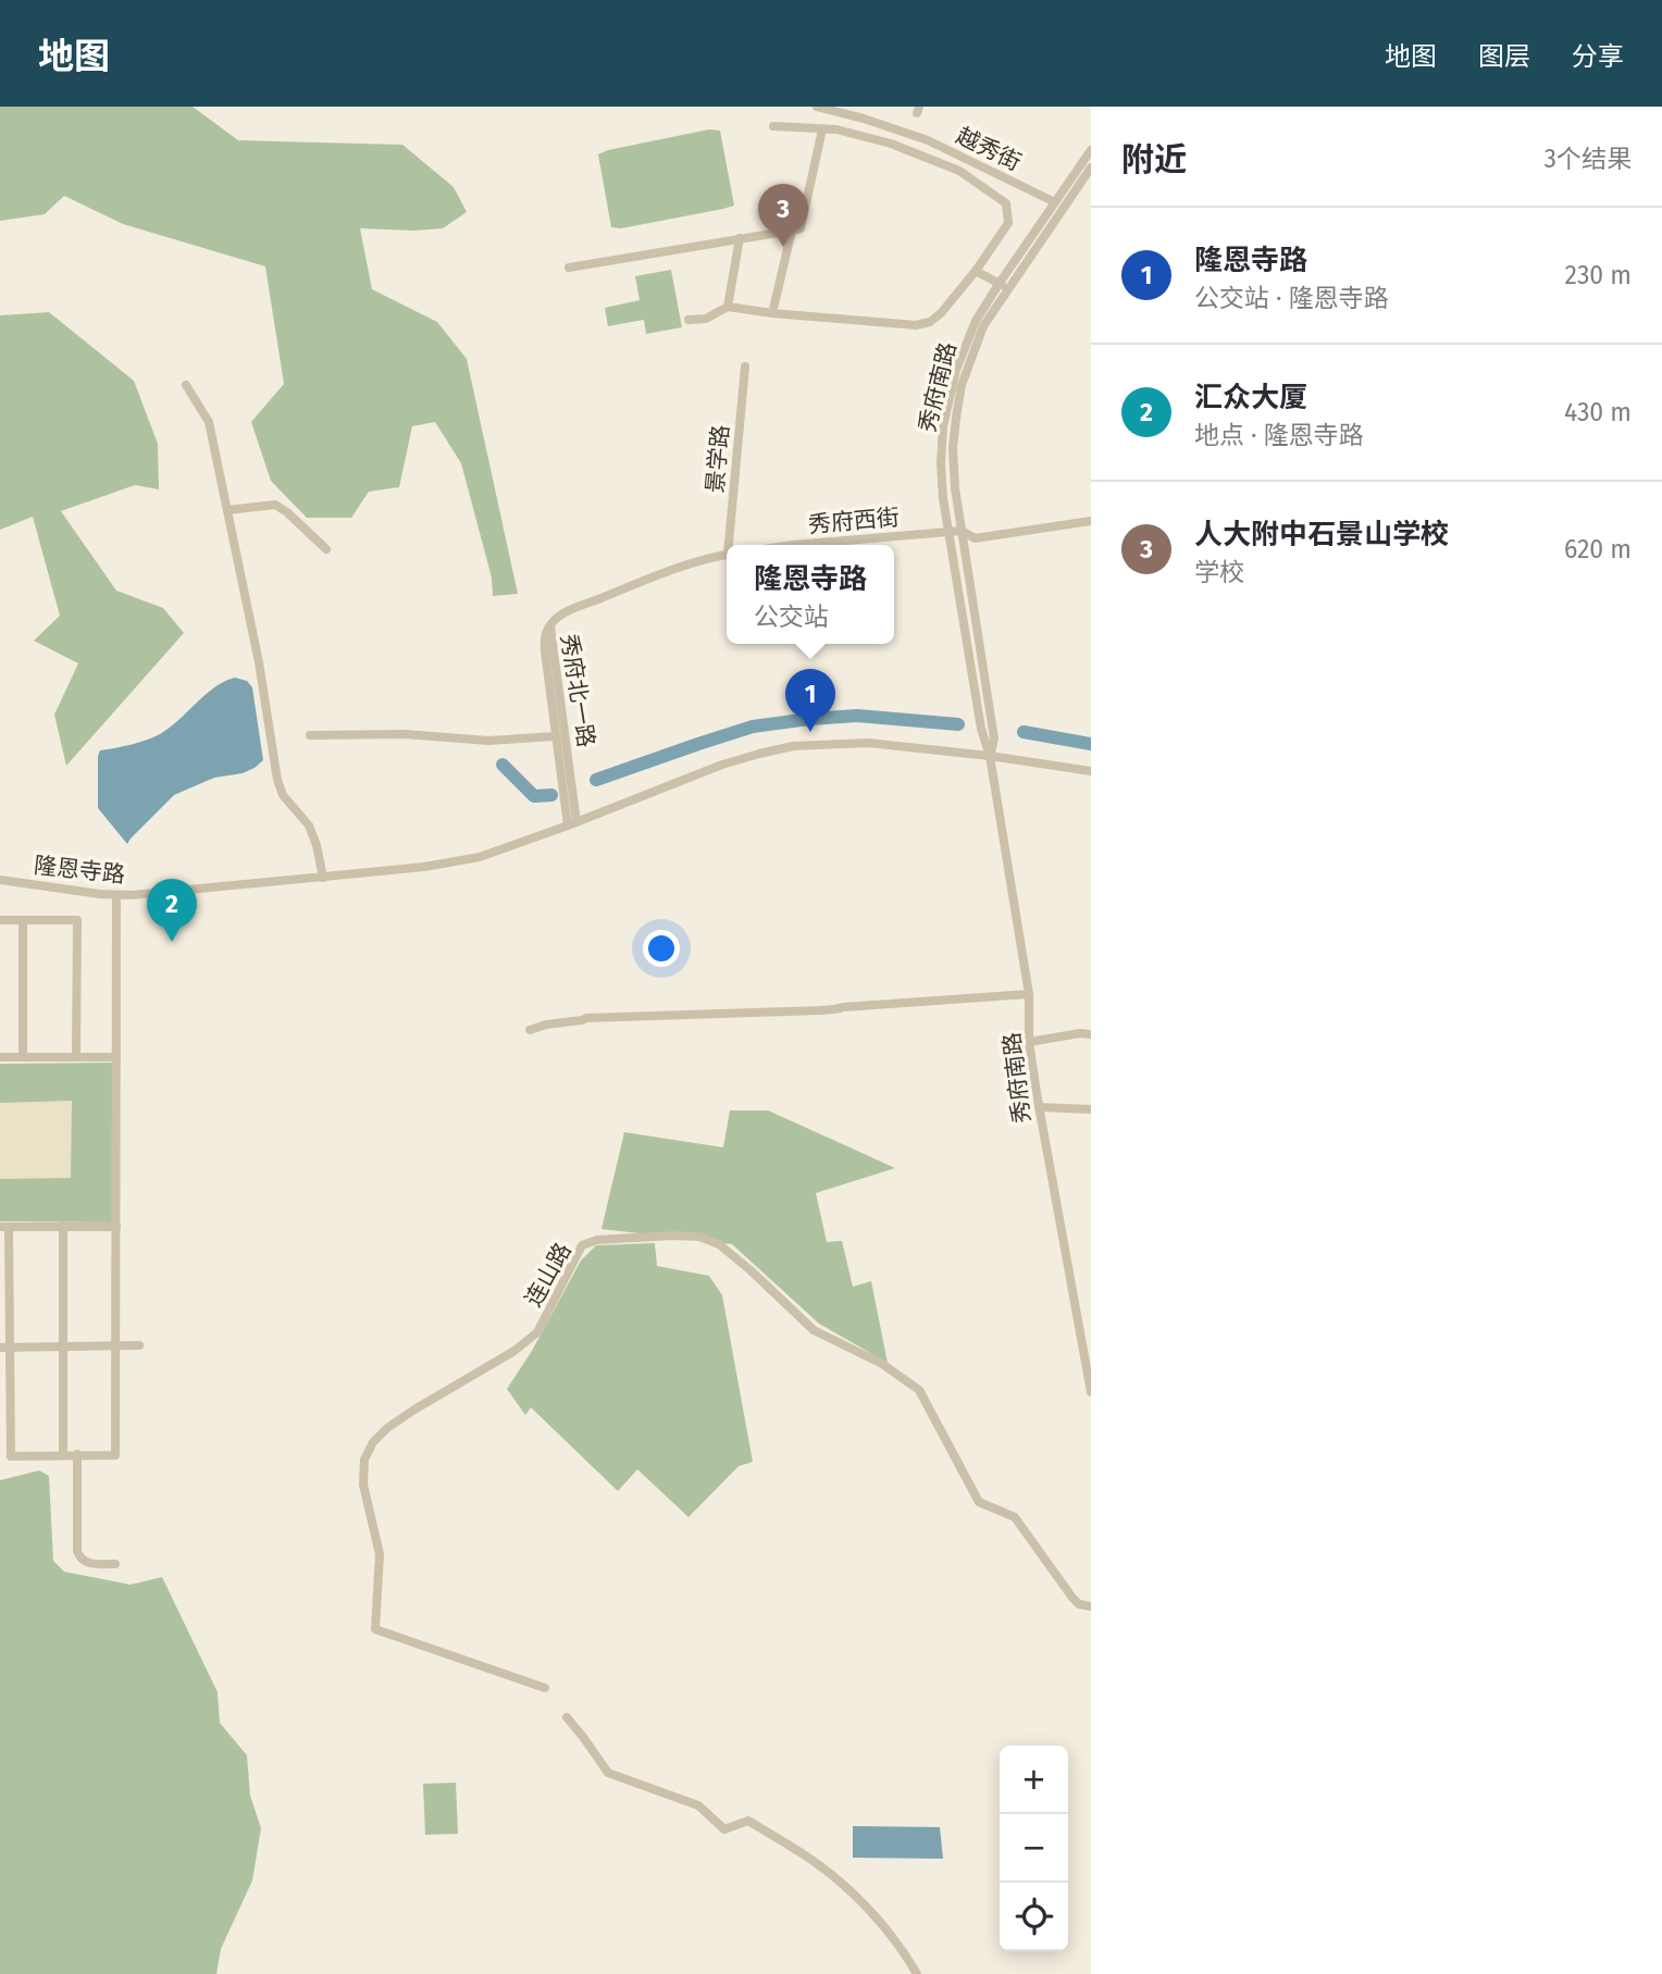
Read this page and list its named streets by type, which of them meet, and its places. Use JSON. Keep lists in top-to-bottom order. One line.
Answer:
{"streets":{"street":["越秀街","秀府南路","景学路","秀府西街","秀府北一路","隆恩寺路","连山路"]},"crossings":[["越秀街","秀府南路"],["秀府南路","秀府西街"],["秀府南路","隆恩寺路"],["秀府北一路","隆恩寺路"]],"page":{"header":"地图","nav":["地图","图层","分享"],"heading":["附近","3个结果"],"pins":["3","1","2"],"list":[{"mark":"1","name":"隆恩寺路","note":"公交站 · 隆恩寺路","value":"230 m"},{"mark":"2","name":"汇众大厦","note":"地点 · 隆恩寺路","value":"430 m"},{"mark":"3","name":"人大附中石景山学校","note":"学校","value":"620 m"}],"popup":["隆恩寺路","公交站"],"map_buttons":["+","−"]}}
